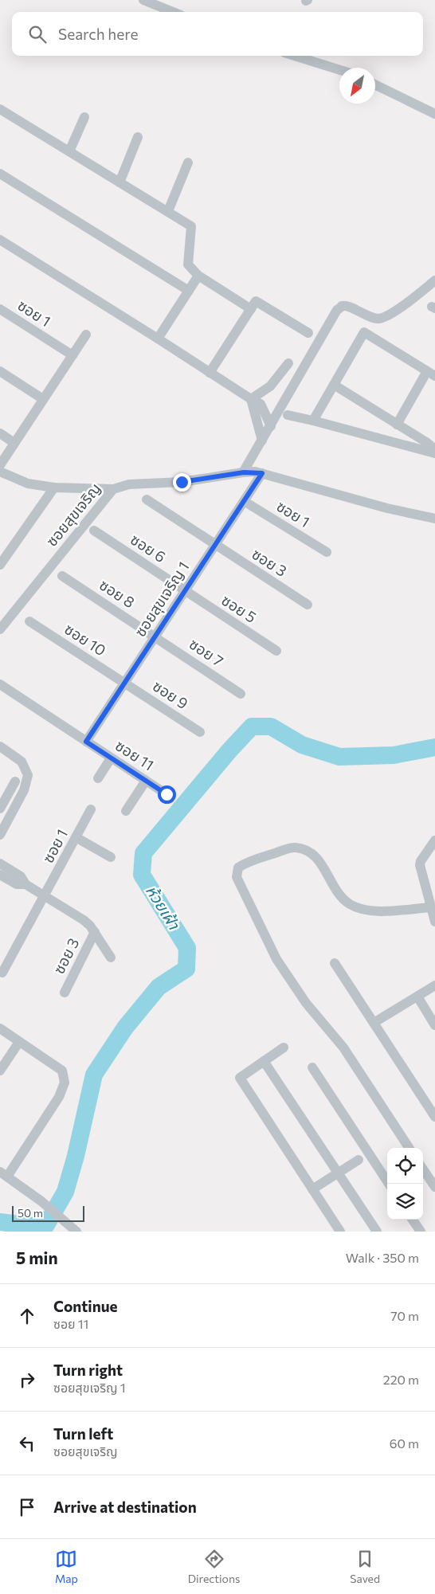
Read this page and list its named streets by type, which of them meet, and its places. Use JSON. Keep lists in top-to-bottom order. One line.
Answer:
{"streets":{"street":["ซอย 1","ซอยสุขเจริญ","ซอย 6","ซอย 3","ซอย 8","ซอยสุขเจริญ 1","ซอย 5","ซอย 10","ซอย 7","ซอย 9","ซอย 11"]},"crossings":[["ซอย 1","ซอยสุขเจริญ 1"],["ซอยสุขเจริญ","ซอยสุขเจริญ 1"],["ซอย 6","ซอยสุขเจริญ 1"],["ซอย 6","ซอย 5"],["ซอย 3","ซอยสุขเจริญ 1"],["ซอย 8","ซอยสุขเจริญ 1"],["ซอย 8","ซอย 7"],["ซอยสุขเจริญ 1","ซอย 5"],["ซอยสุขเจริญ 1","ซอย 10"],["ซอยสุขเจริญ 1","ซอย 7"],["ซอยสุขเจริญ 1","ซอย 9"],["ซอยสุขเจริญ 1","ซอย 11"],["ซอย 10","ซอย 9"]],"water":["ห้วยเฝ้า"],"scale_bar":"50 m","north":"bottom left","page":{"search":"Search here","scale":"50 m","heading":["5 min","Walk · 350 m"],"list":[["Continue","ซอย 11","70 m"],["Turn right","ซอยสุขเจริญ 1","220 m"],["Turn left","ซอยสุขเจริญ","60 m"],"Arrive at destination"],"nav":["Map","Directions","Saved"]}}
